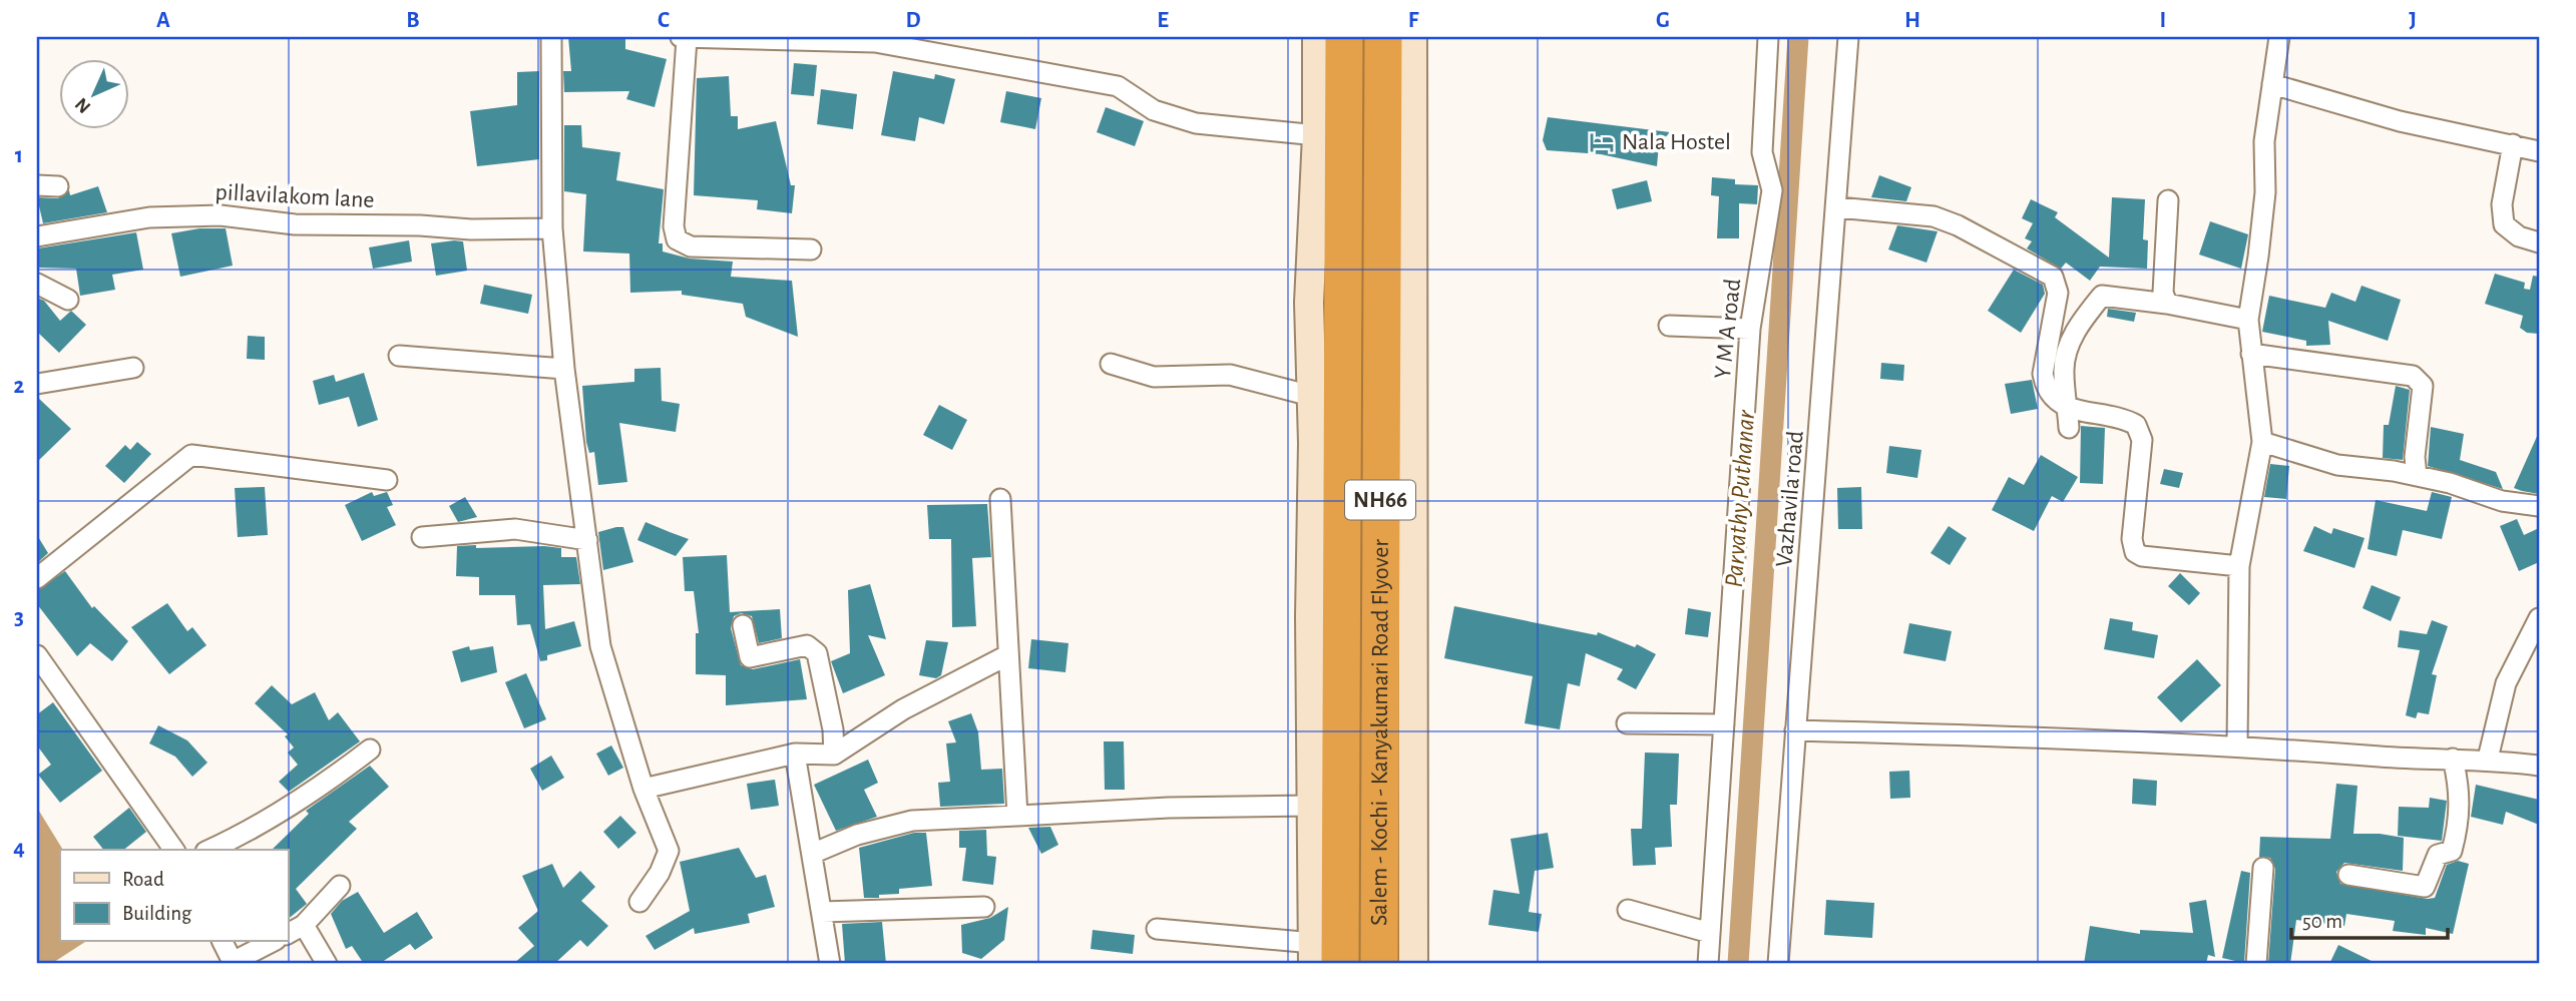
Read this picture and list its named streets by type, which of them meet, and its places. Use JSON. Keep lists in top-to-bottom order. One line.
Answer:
{"streets":{"highway":["NH66","Salem - Kochi - Kanyakumari Road Flyover"],"street":["pillavilakom lane","Y M A road","Vazhavila road"]},"water":["Parvathy Puthanar"],"places":{"hotel":["Nala Hostel"]},"legend":["Road","Building"],"scale_bar":"50 m","north":"bottom left","grid":{"columns":["A","B","C","D","E","F","G","H","I","J"],"rows":["1","2","3","4"]}}
